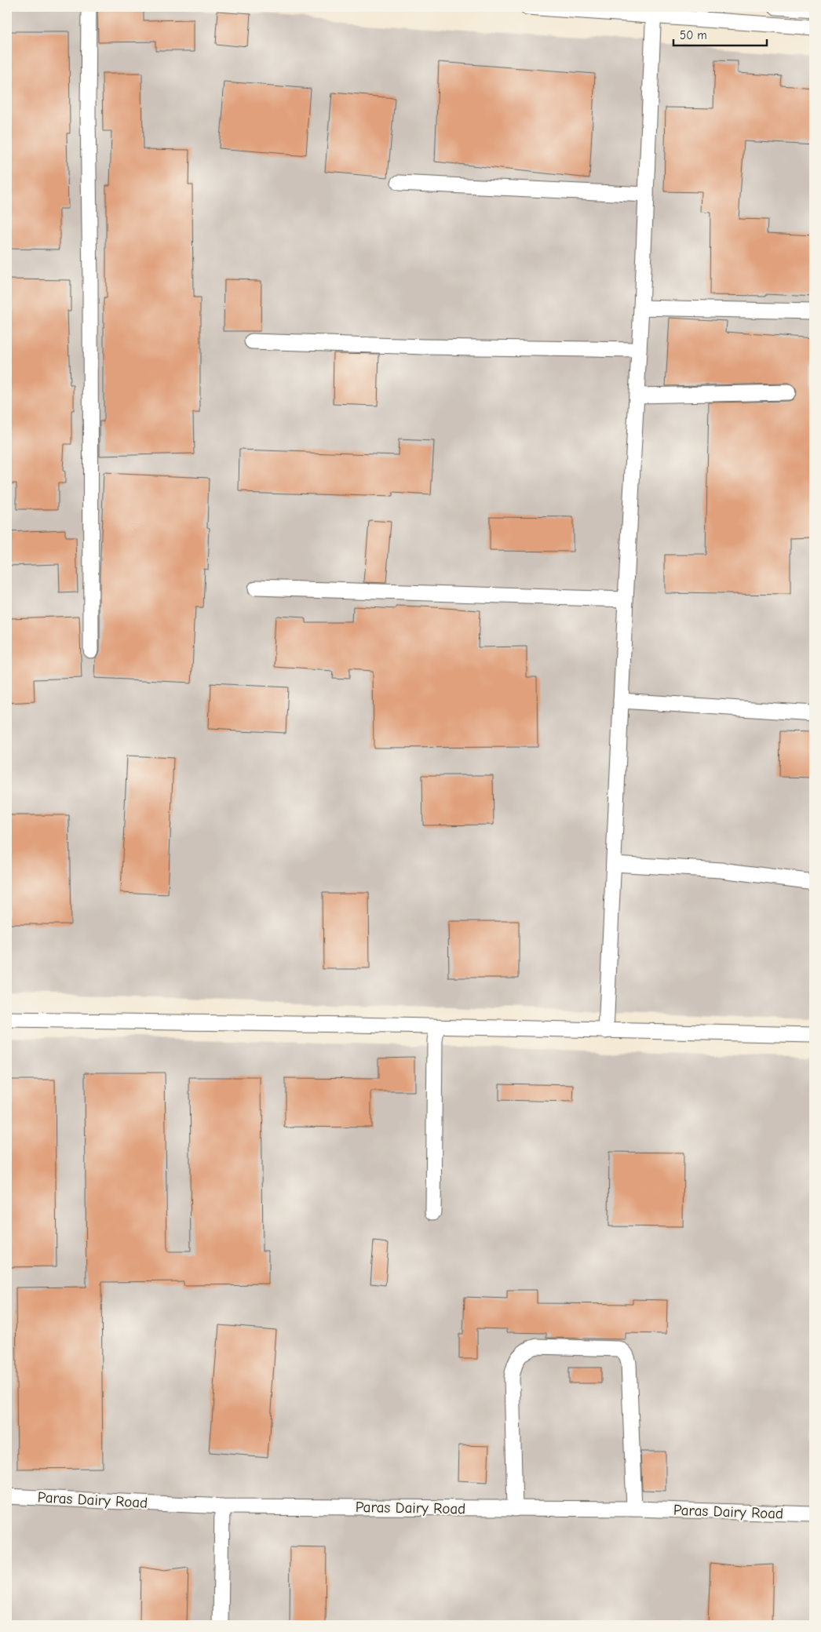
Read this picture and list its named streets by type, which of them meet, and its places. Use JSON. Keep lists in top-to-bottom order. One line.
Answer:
{"streets":{"street":["Paras Dairy Road"]},"scale_bar":"50 m"}
